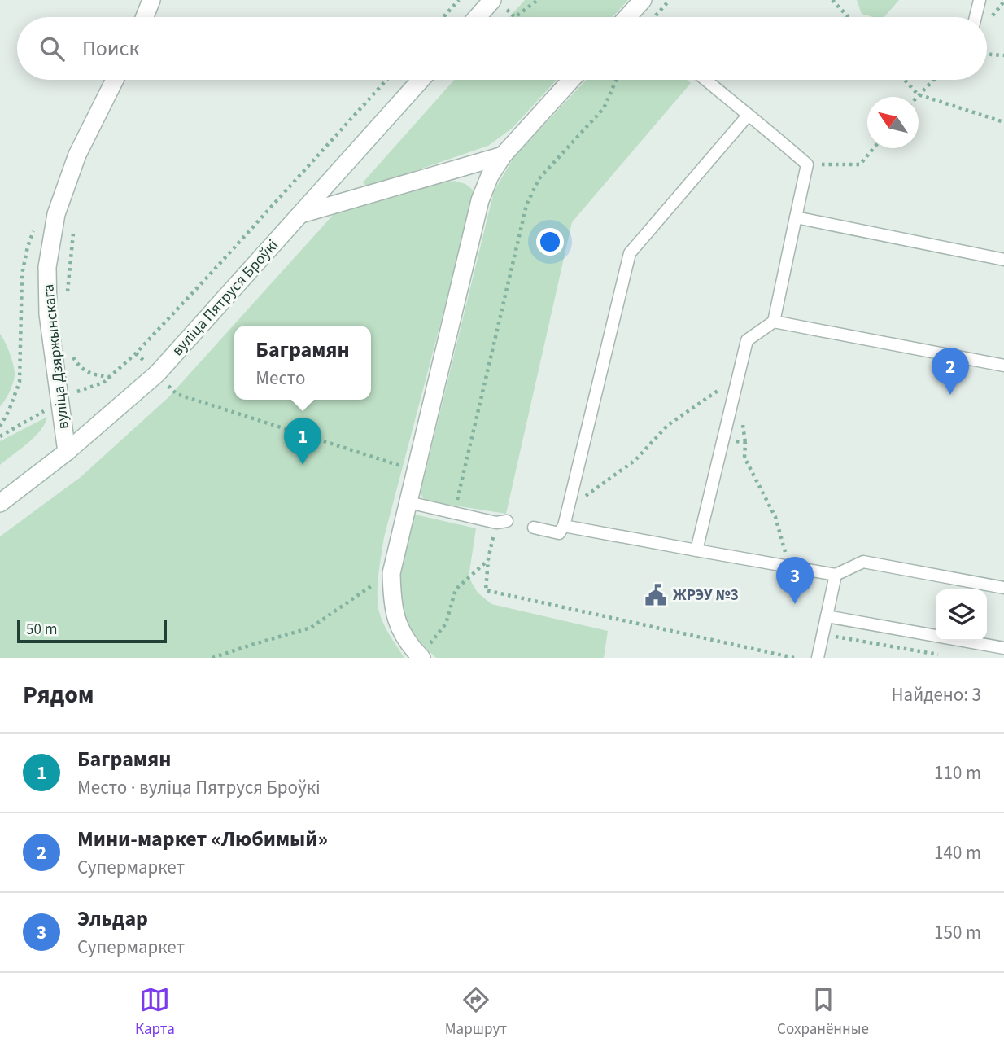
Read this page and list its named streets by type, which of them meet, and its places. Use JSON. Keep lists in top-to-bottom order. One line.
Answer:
{"streets":{"street":["вуліца Пятруся Броўкі","вуліца Дзяржынскага"]},"crossings":[["вуліца Пятруся Броўкі","вуліца Дзяржынскага"]],"places":{"public building":["ЖРЭУ №3"]},"scale_bar":"50 m","north":"top left","page":{"search":"Поиск","popup":["Баграмян","Место"],"pins":["2","1","3"],"scale":"50 m","heading":["Рядом","Найдено: 3"],"list":[{"mark":"1","name":"Баграмян","note":"Место · вуліца Пятруся Броўкі","value":"110 m"},{"mark":"2","name":"Мини-маркет «Любимый»","note":"Супермаркет","value":"140 m"},{"mark":"3","name":"Эльдар","note":"Супермаркет","value":"150 m"}],"nav":["Карта","Маршрут","Сохранённые"]}}
